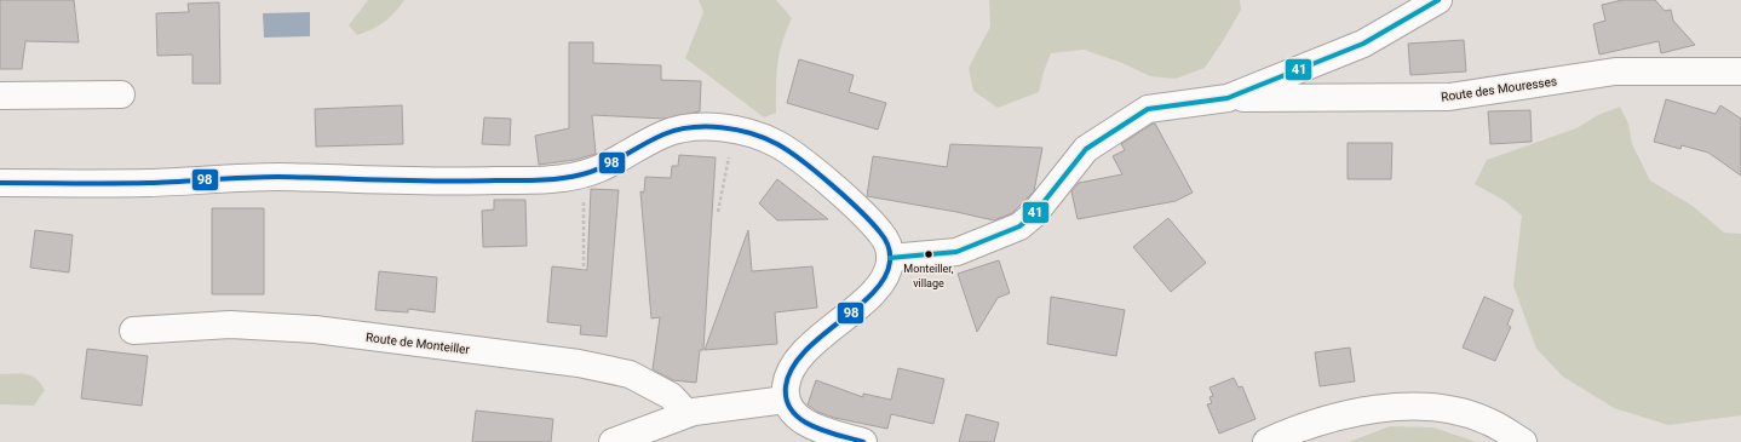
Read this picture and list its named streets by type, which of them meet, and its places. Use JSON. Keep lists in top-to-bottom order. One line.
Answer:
{"streets":{"street":["Route des Mouresses","Route de Monteiller"]},"places":["Monteiller, village"],"lines":["transit line 41","transit line 98"]}
